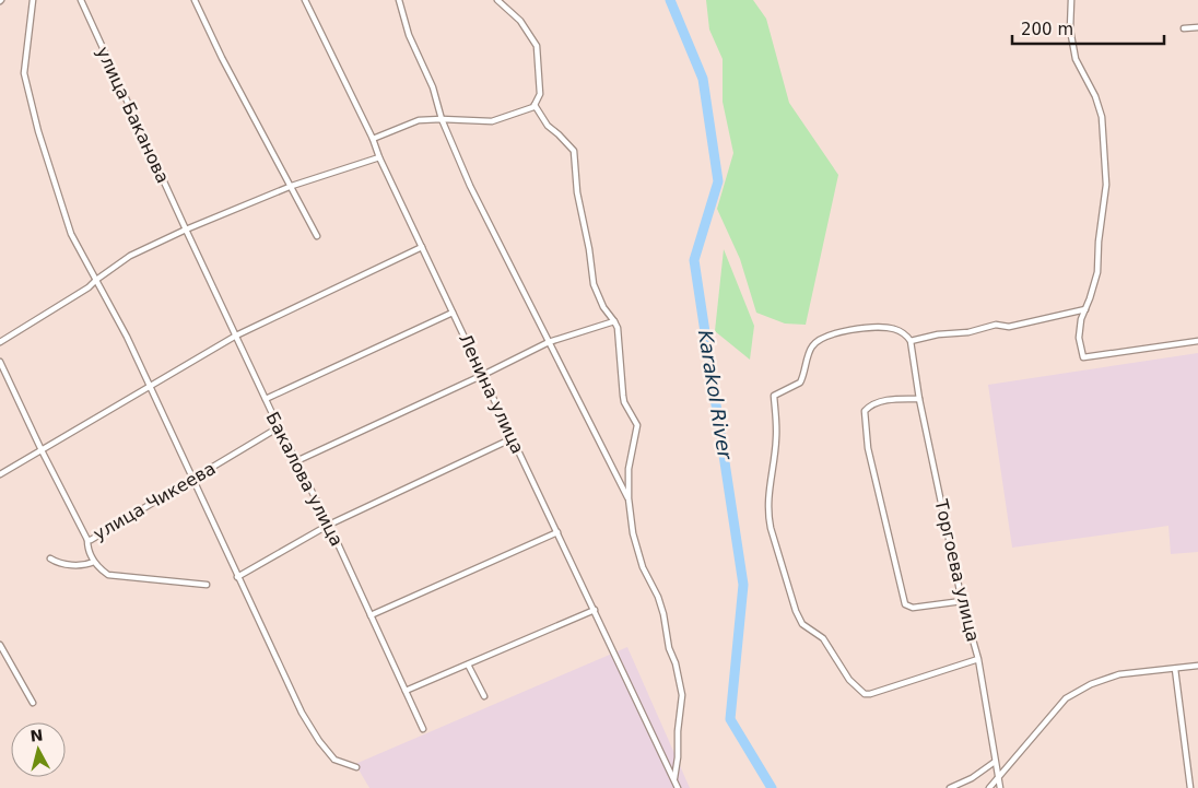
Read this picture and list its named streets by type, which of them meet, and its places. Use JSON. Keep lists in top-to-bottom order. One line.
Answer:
{"streets":{"street":["улица Баканова","Ленина улица","Бакалова улица","улица Чикеева","Торгоева улица"]},"crossings":[["улица Баканова","Бакалова улица"],["Бакалова улица","улица Чикеева"]],"water":["Karakol River"],"scale_bar":"200 m","north":"top"}
